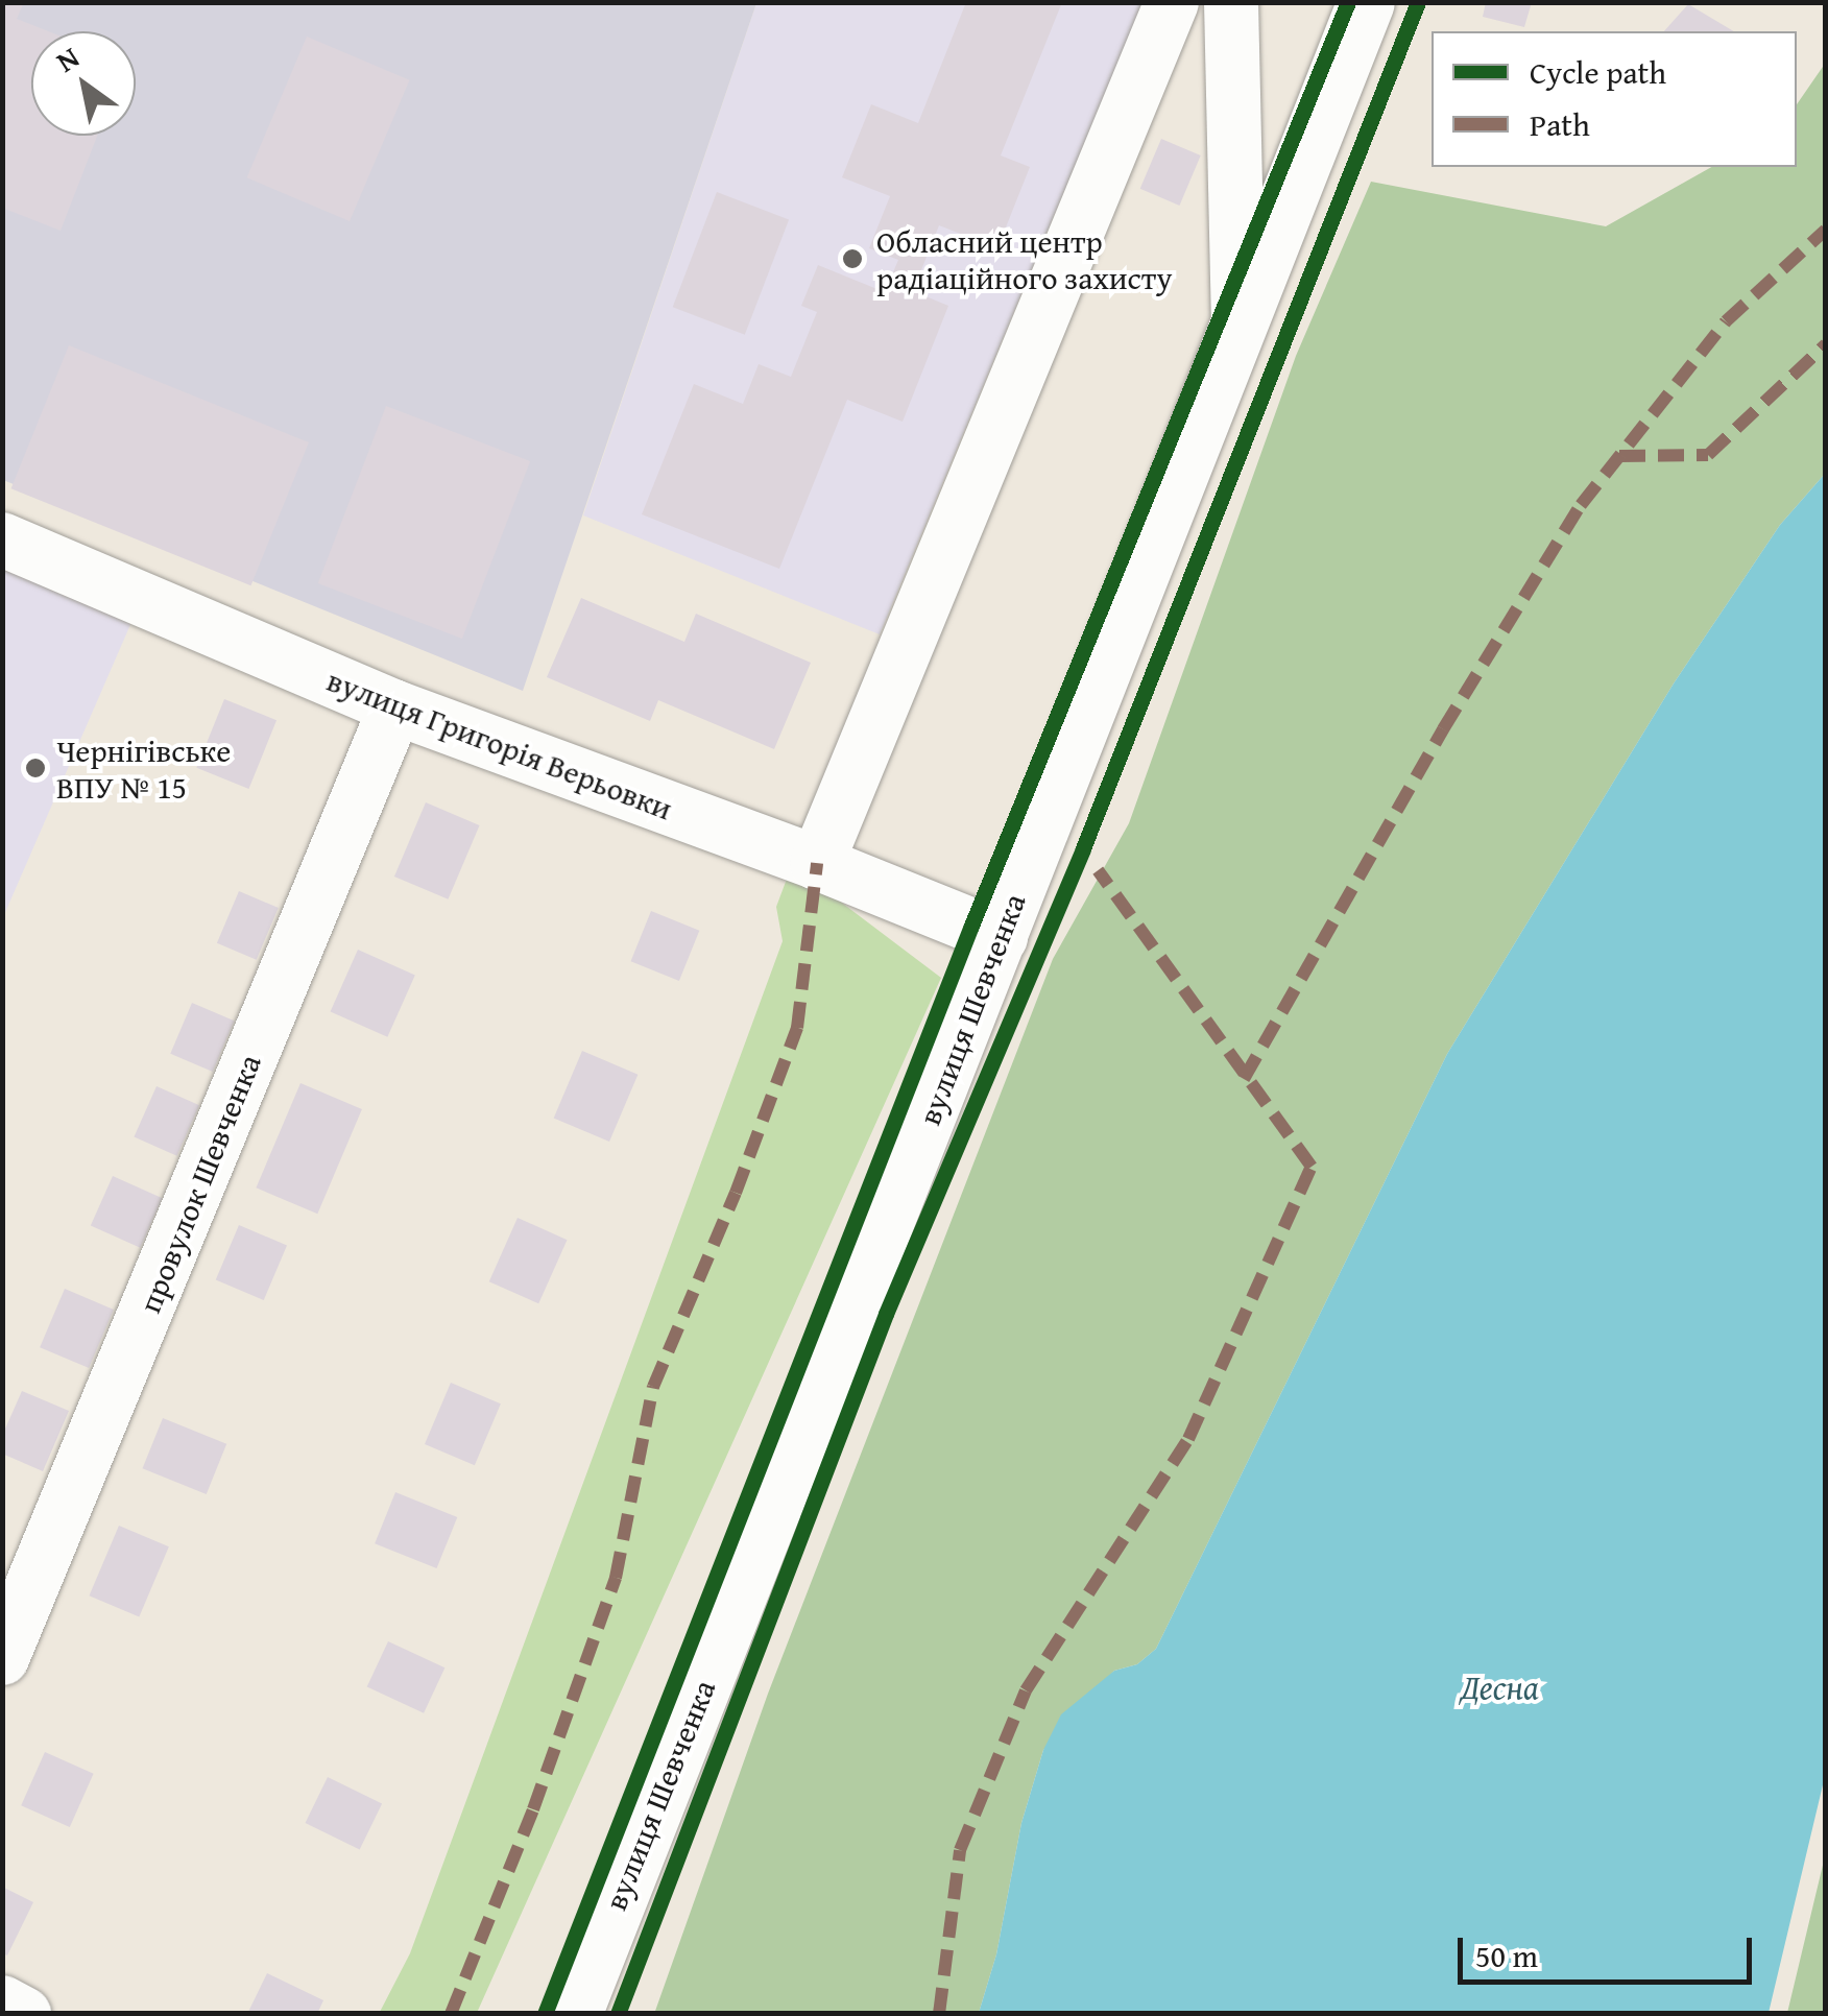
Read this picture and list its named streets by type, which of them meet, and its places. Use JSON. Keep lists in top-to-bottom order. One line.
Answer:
{"streets":{"main road":["вулиця Шевченка"],"street":["вулиця Григорія Верьовки","провулок Шевченка"]},"crossings":[["вулиця Григорія Верьовки","вулиця Шевченка"],["вулиця Григорія Верьовки","провулок Шевченка"]],"water":["Десна"],"places":["Обласний центр радіаційного захисту","Чернігівське ВПУ № 15"],"legend":["Cycle path","Path"],"scale_bar":"50 m","north":"top left"}
